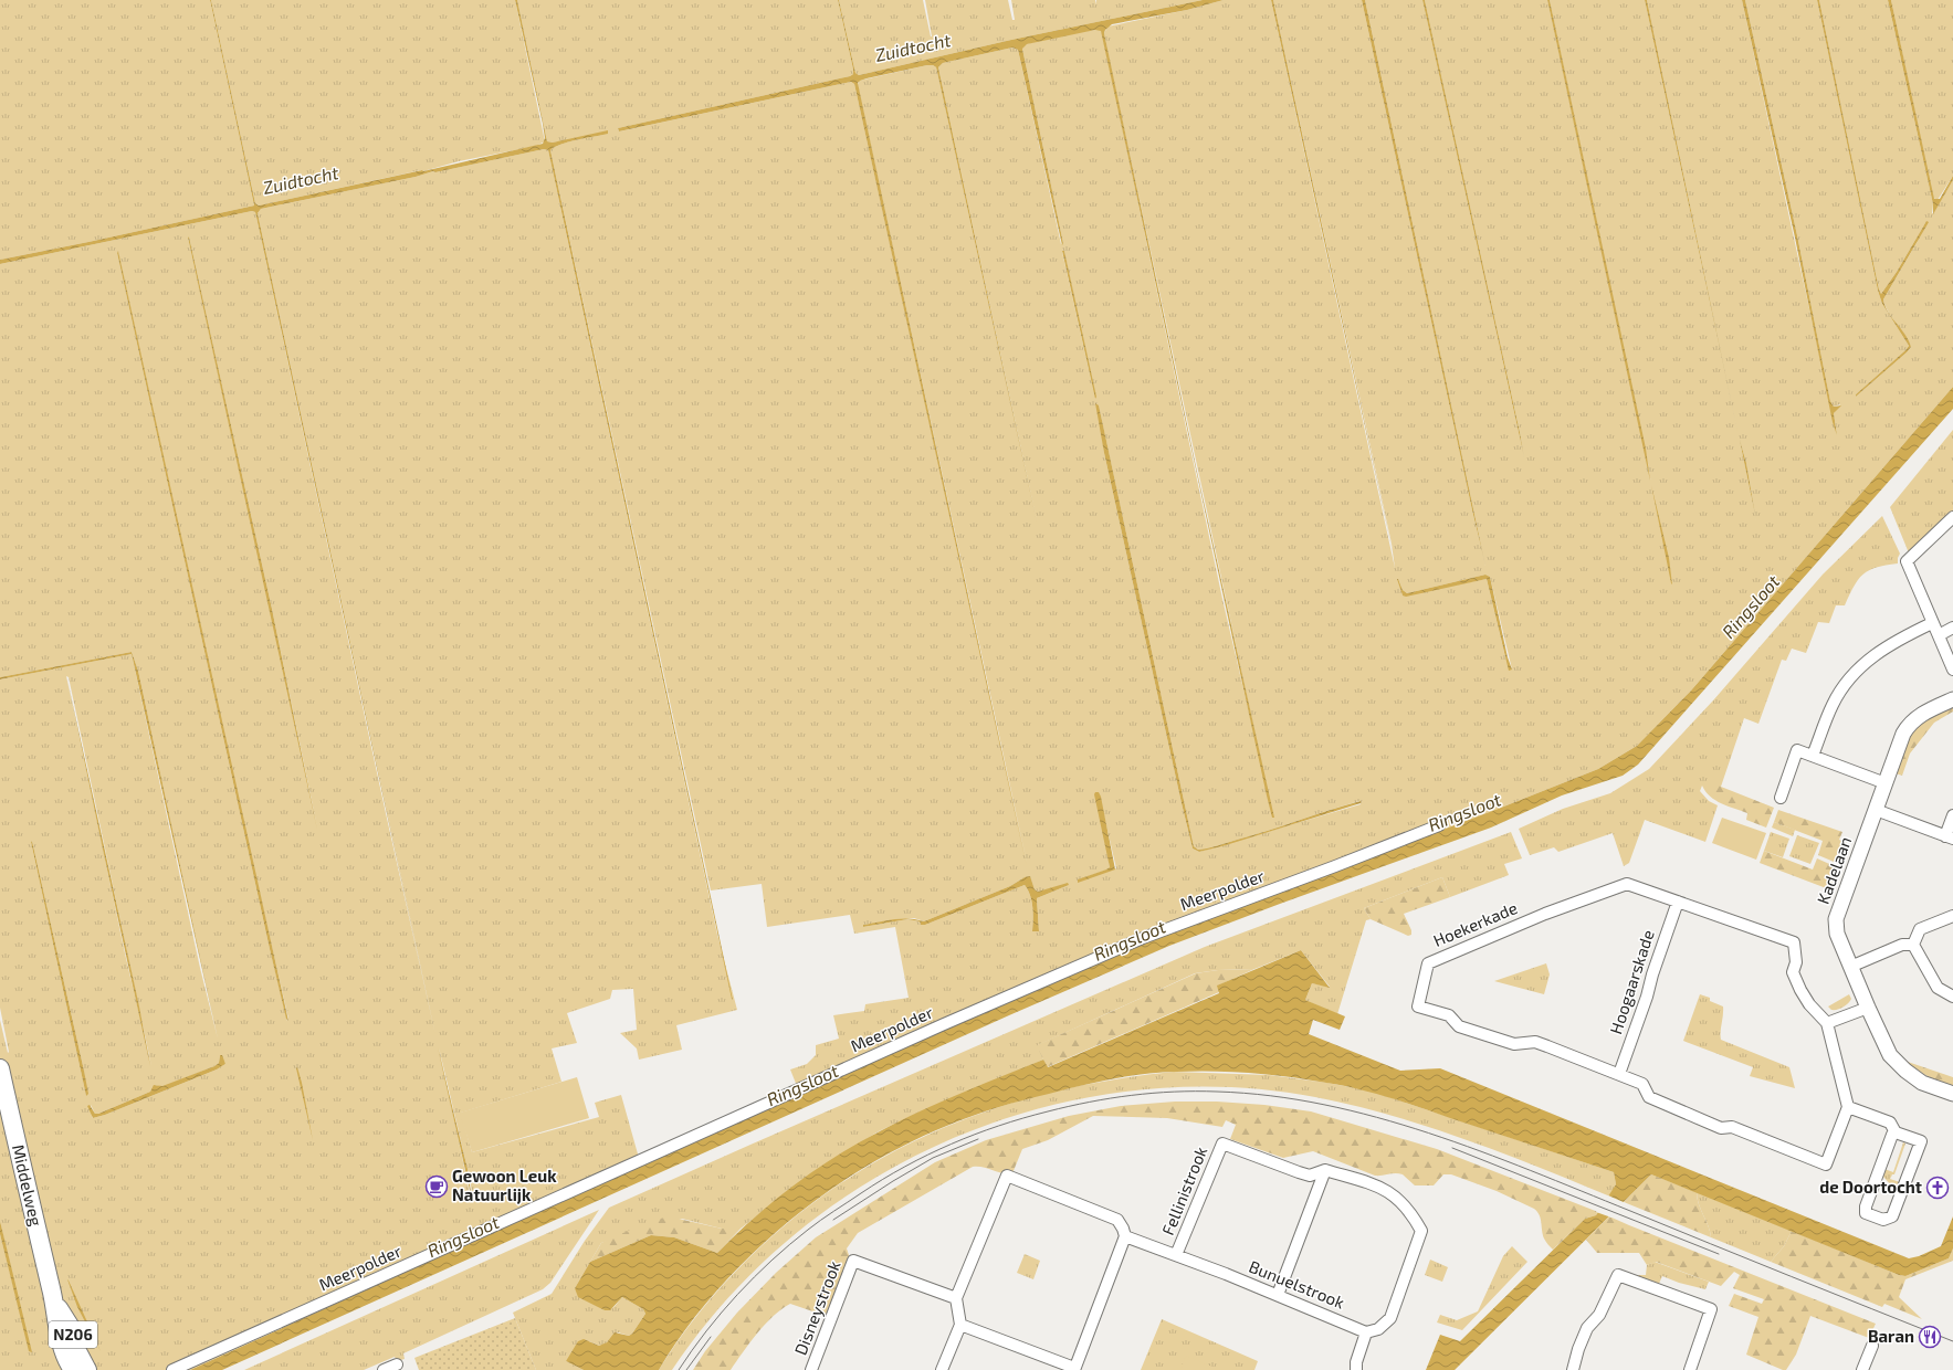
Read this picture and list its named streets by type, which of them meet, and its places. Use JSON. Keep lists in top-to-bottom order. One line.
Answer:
{"streets":{"main road":["Middelweg","N206"],"street":["Kadelaan","Meerpolder","Hoekerkade","Hoogaarskade","Fellinistrook","Bunuelstrook","Disneystrook"]},"crossings":[["Hoekerkade","Hoogaarskade"],["Fellinistrook","Bunuelstrook"]],"water":["Zuidtocht","Ringsloot"],"places":{"cafe":["Gewoon Leuk Natuurlijk"],"church":["de Doortocht"],"restaurant":["Baran"]}}
